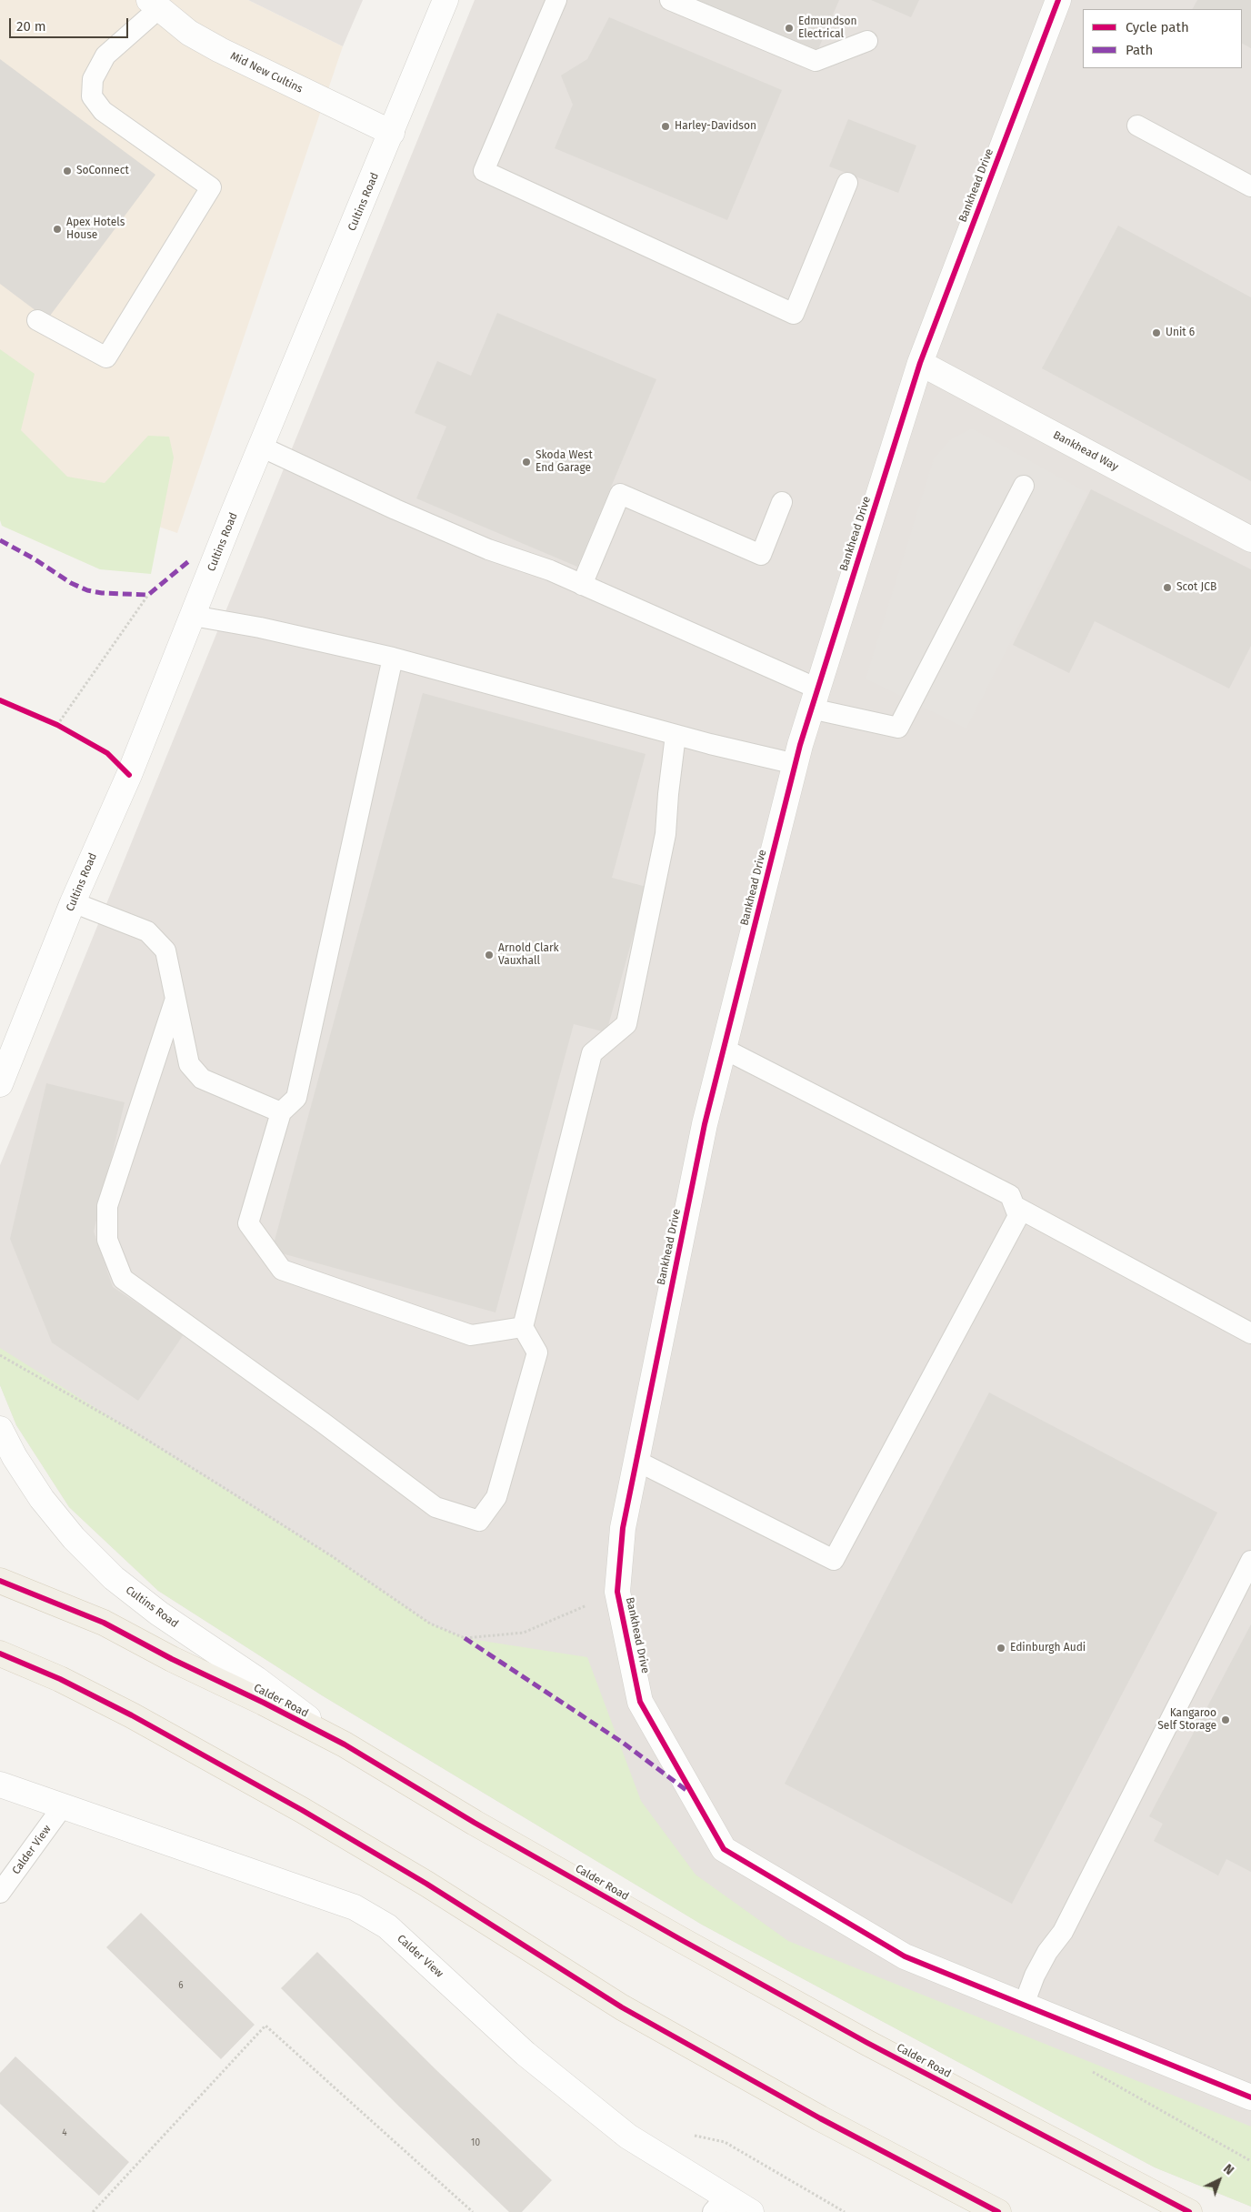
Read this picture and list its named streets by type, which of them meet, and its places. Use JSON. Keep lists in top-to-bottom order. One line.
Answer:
{"streets":{"main road":["Calder Road"],"street":["Mid New Cultins","Bankhead Drive","Cultins Road","Bankhead Way","Calder View"]},"crossings":[["Mid New Cultins","Cultins Road"],["Bankhead Drive","Bankhead Way"],["Cultins Road","Calder Road"]],"places":["Edmundson Electrical","Harley-Davidson","SoConnect","Apex Hotels House","Unit 6","Skoda West End Garage","Scot JCB","Arnold Clark Vauxhall","Edinburgh Audi","Kangaroo Self Storage"],"house_numbers":["6","4","10"],"legend":["Cycle path","Path"],"scale_bar":"20 m","north":"top right"}
